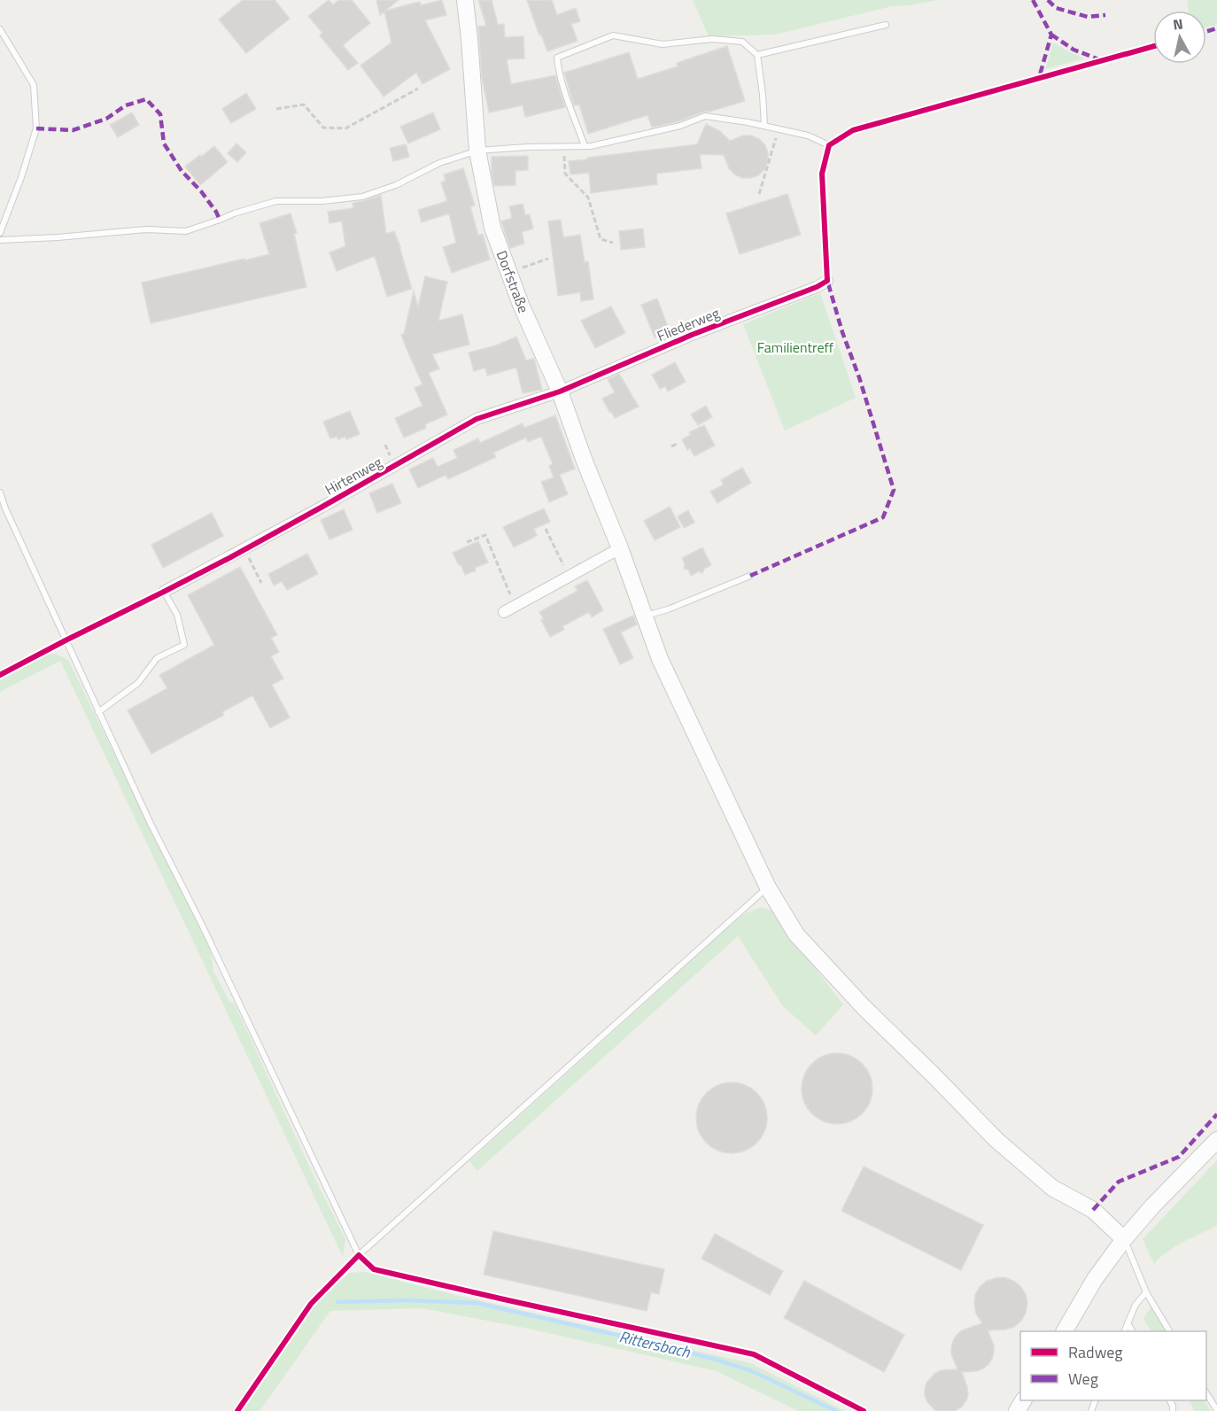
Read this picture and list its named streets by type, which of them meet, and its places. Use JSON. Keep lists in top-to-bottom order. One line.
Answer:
{"streets":{"street":["Dorfstraße","Fliederweg","Hirtenweg"]},"crossings":[["Dorfstraße","Fliederweg"],["Dorfstraße","Hirtenweg"],["Fliederweg","Hirtenweg"]],"water":["Rittersbach"],"parks":["Familientreff"],"legend":["Radweg","Weg"],"north":"top"}
